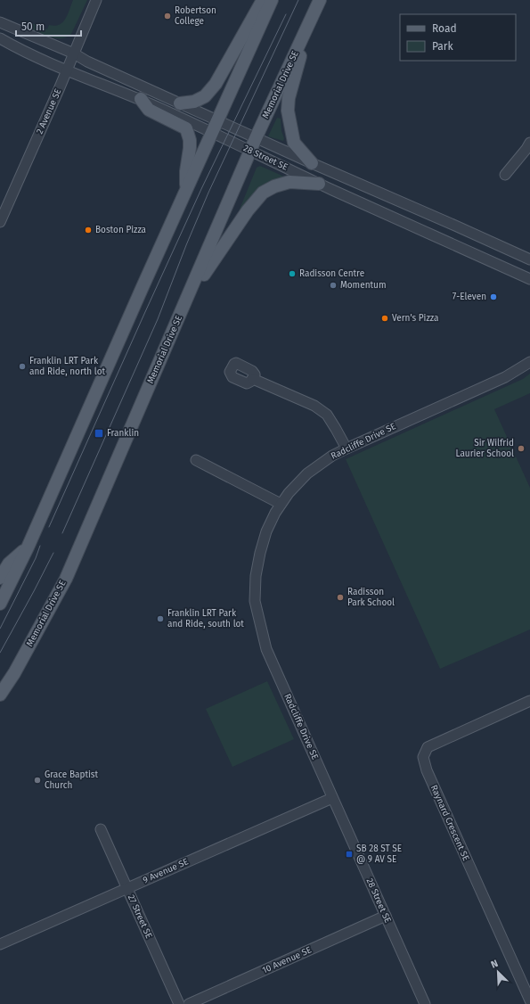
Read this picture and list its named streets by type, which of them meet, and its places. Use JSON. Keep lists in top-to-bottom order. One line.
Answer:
{"streets":{"main road":["Memorial Drive SE"],"street":["2 Avenue SE","28 Street SE","Radcliffe Drive SE","Raynard Crescent SE","9 Avenue SE","27 Street SE","10 Avenue SE"]},"crossings":[["Memorial Drive SE","28 Street SE"],["2 Avenue SE","28 Street SE"],["28 Street SE","Radcliffe Drive SE"],["28 Street SE","9 Avenue SE"],["28 Street SE","10 Avenue SE"],["Radcliffe Drive SE","9 Avenue SE"],["9 Avenue SE","27 Street SE"]],"places":{"other":["Robertson College","Boston Pizza","Radisson Centre","Momentum","7-Eleven","Vern's Pizza","Franklin LRT Park and Ride, north lot","Sir Wilfrid Laurier School","Radisson Park School","Franklin LRT Park and Ride, south lot","Grace Baptist Church"],"transit":["Franklin","SB 28 ST SE @ 9 AV SE"]},"legend":["Road","Park"],"scale_bar":"50 m","north":"top left"}
